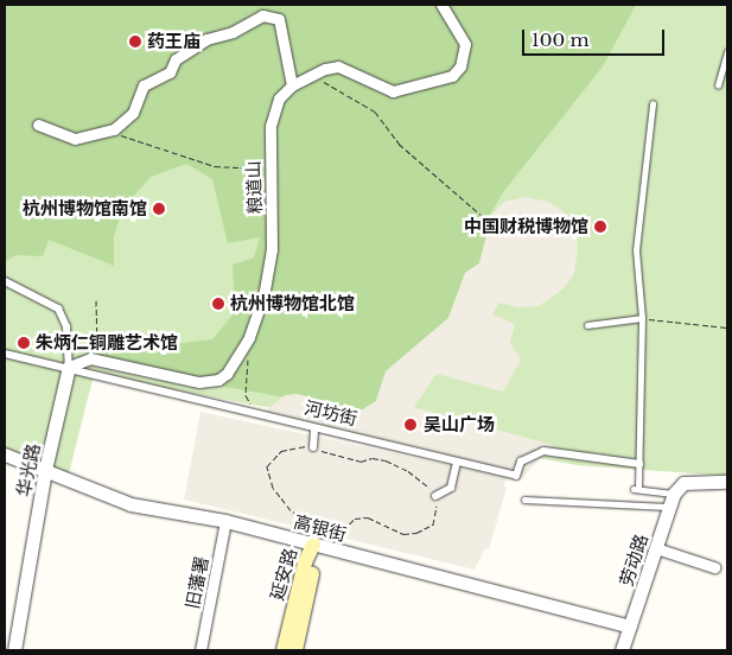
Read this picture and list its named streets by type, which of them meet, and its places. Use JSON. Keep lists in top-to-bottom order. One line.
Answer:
{"streets":{"main road":["延安路"],"street":["粮道山","河坊街","华光路","高银街","劳动路","旧藩署"]},"crossings":[["粮道山","河坊街"],["粮道山","华光路"],["河坊街","华光路"],["华光路","高银街"],["高银街","劳动路"],["高银街","延安路"],["高银街","旧藩署"]],"places":["药王庙","杭州博物馆南馆","中国财税博物馆","杭州博物馆北馆","朱炳仁铜雕艺术馆","吴山广场"],"scale_bar":"100 m"}
